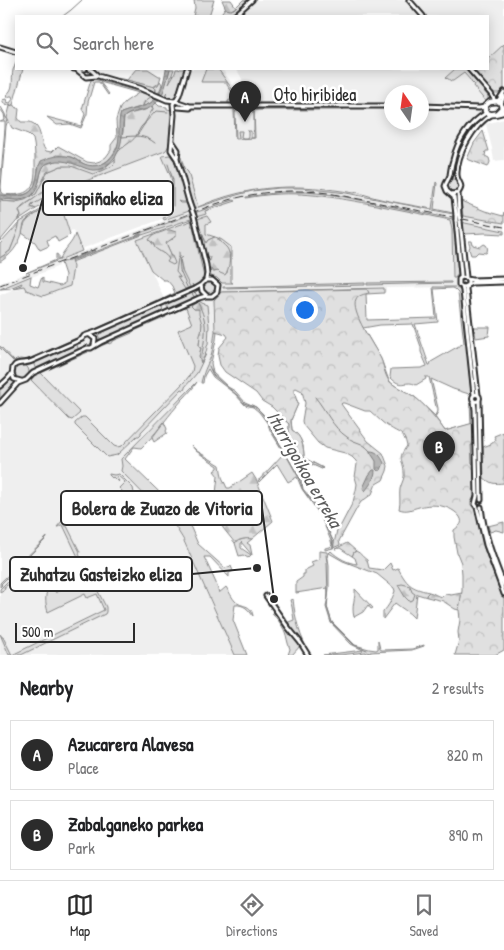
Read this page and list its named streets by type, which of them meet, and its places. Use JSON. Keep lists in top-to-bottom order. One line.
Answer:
{"streets":{"street":["Oto hiribidea"]},"water":["Iturrigoikoa erreka"],"places":["Krispiñako eliza","Zuhatzu Gasteizko eliza","Bolera de Zuazo de Vitoria"],"scale_bar":"500 m","north":"top","page":{"search":"Search here","pins":["A","B"],"scale":"500 m","heading":["Nearby","2 results"],"list":[{"mark":"A","name":"Azucarera Alavesa","note":"Place","value":"820 m"},{"mark":"B","name":"Zabalganeko parkea","note":"Park","value":"890 m"}],"nav":["Map","Directions","Saved"]}}
